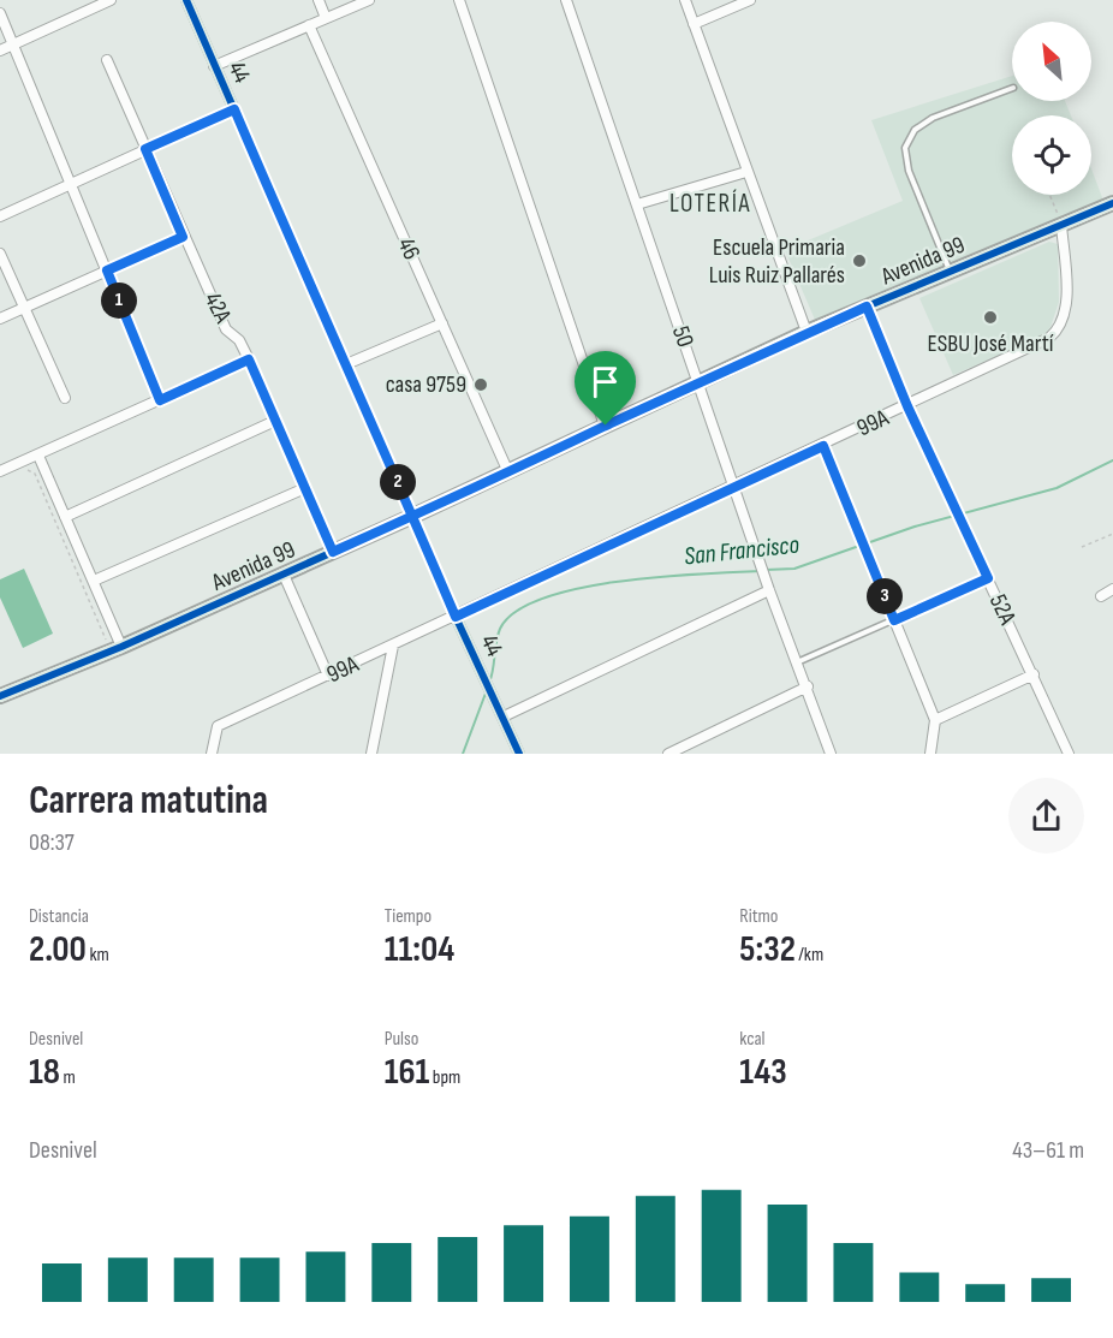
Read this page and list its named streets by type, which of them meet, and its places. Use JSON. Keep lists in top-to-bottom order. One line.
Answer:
{"streets":{"street":["44","46","Avenida 99","42A","50","99A","52A"]},"crossings":[["44","Avenida 99"],["44","99A"],["46","Avenida 99"],["Avenida 99","42A"],["Avenida 99","50"],["Avenida 99","99A"],["Avenida 99","52A"],["50","99A"],["99A","52A"]],"districts":["LOTERÍA"],"water":["San Francisco"],"places":["Escuela Primaria Luis Ruiz Pallarés","ESBU José Martí","casa 9759"],"north":"top left","page":{"pins":["1","2","3"],"heading":["Carrera matutina","08:37"],"stats":[["Distancia","2.00 km"],["Tiempo","11:04"],["Ritmo","5:32 /km"],["Desnivel","18 m"],["Pulso","161 bpm"],["kcal","143"]],"chart":["Desnivel","43–61 m"]}}
